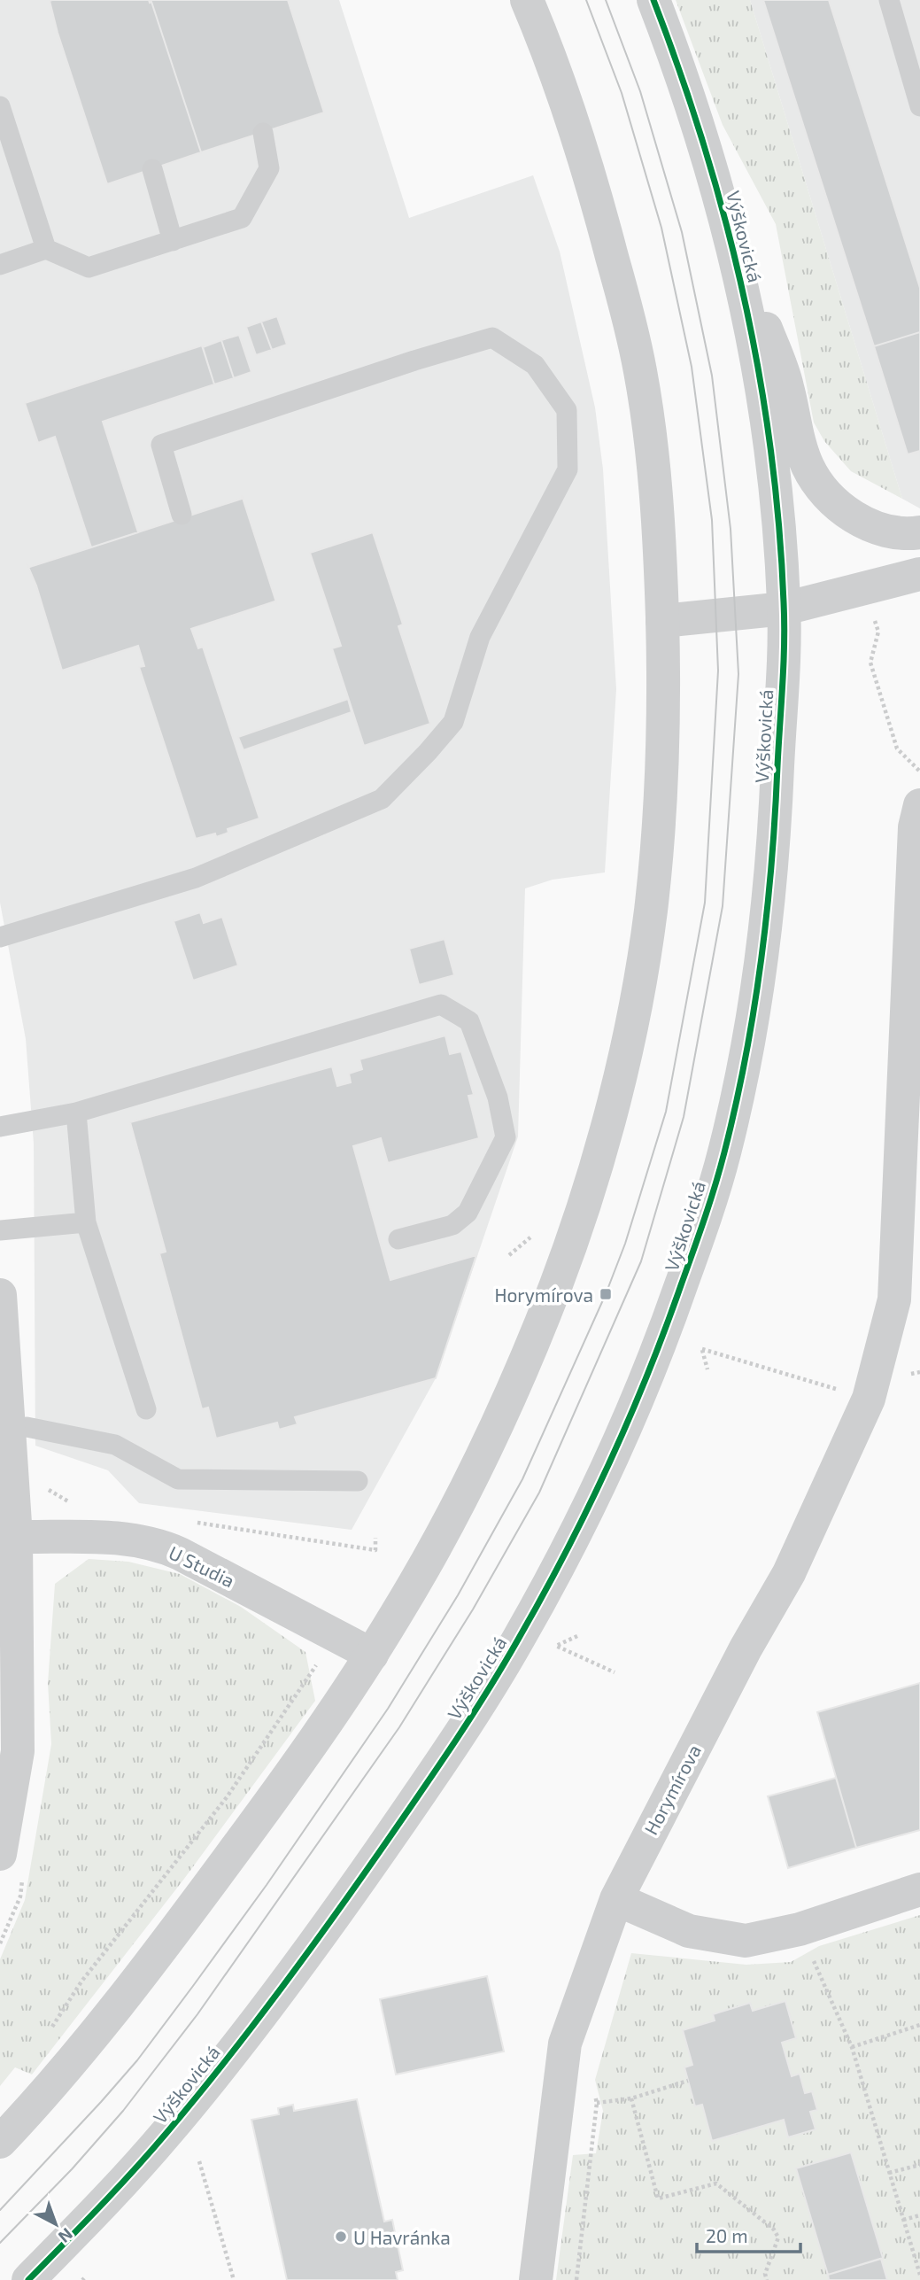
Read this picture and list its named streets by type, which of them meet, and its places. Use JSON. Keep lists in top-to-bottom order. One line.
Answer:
{"streets":{"street":["Výškovická","U Studia","Horymírova"]},"places":{"transit":["Horymírova"],"other":["U Havránka"]},"scale_bar":"20 m","north":"bottom right"}
